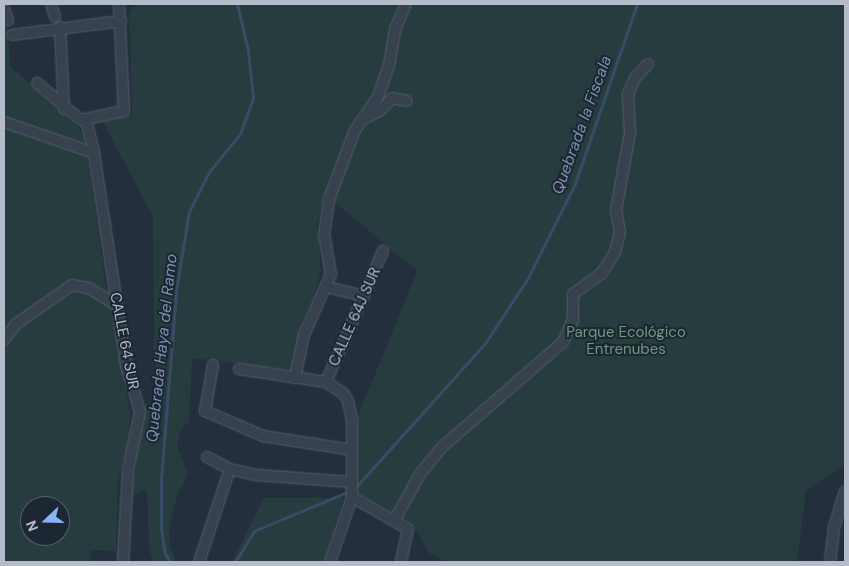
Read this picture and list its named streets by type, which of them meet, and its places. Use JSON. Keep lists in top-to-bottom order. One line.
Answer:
{"streets":{"street":["CALLE 64J SUR","CALLE 64 SUR"]},"water":["Quebrada la Fiscala","Quebrada Haya del Ramo"],"parks":["Parque Ecológico Entrenubes"],"north":"left"}
